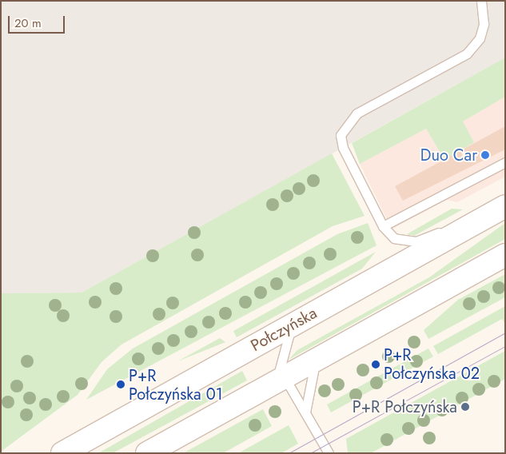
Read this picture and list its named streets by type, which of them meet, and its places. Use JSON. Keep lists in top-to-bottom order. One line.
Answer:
{"streets":{"main road":["Połczyńska"]},"places":["Duo Car","P+R Połczyńska 02","P+R Połczyńska 01","P+R Połczyńska"],"scale_bar":"20 m"}
